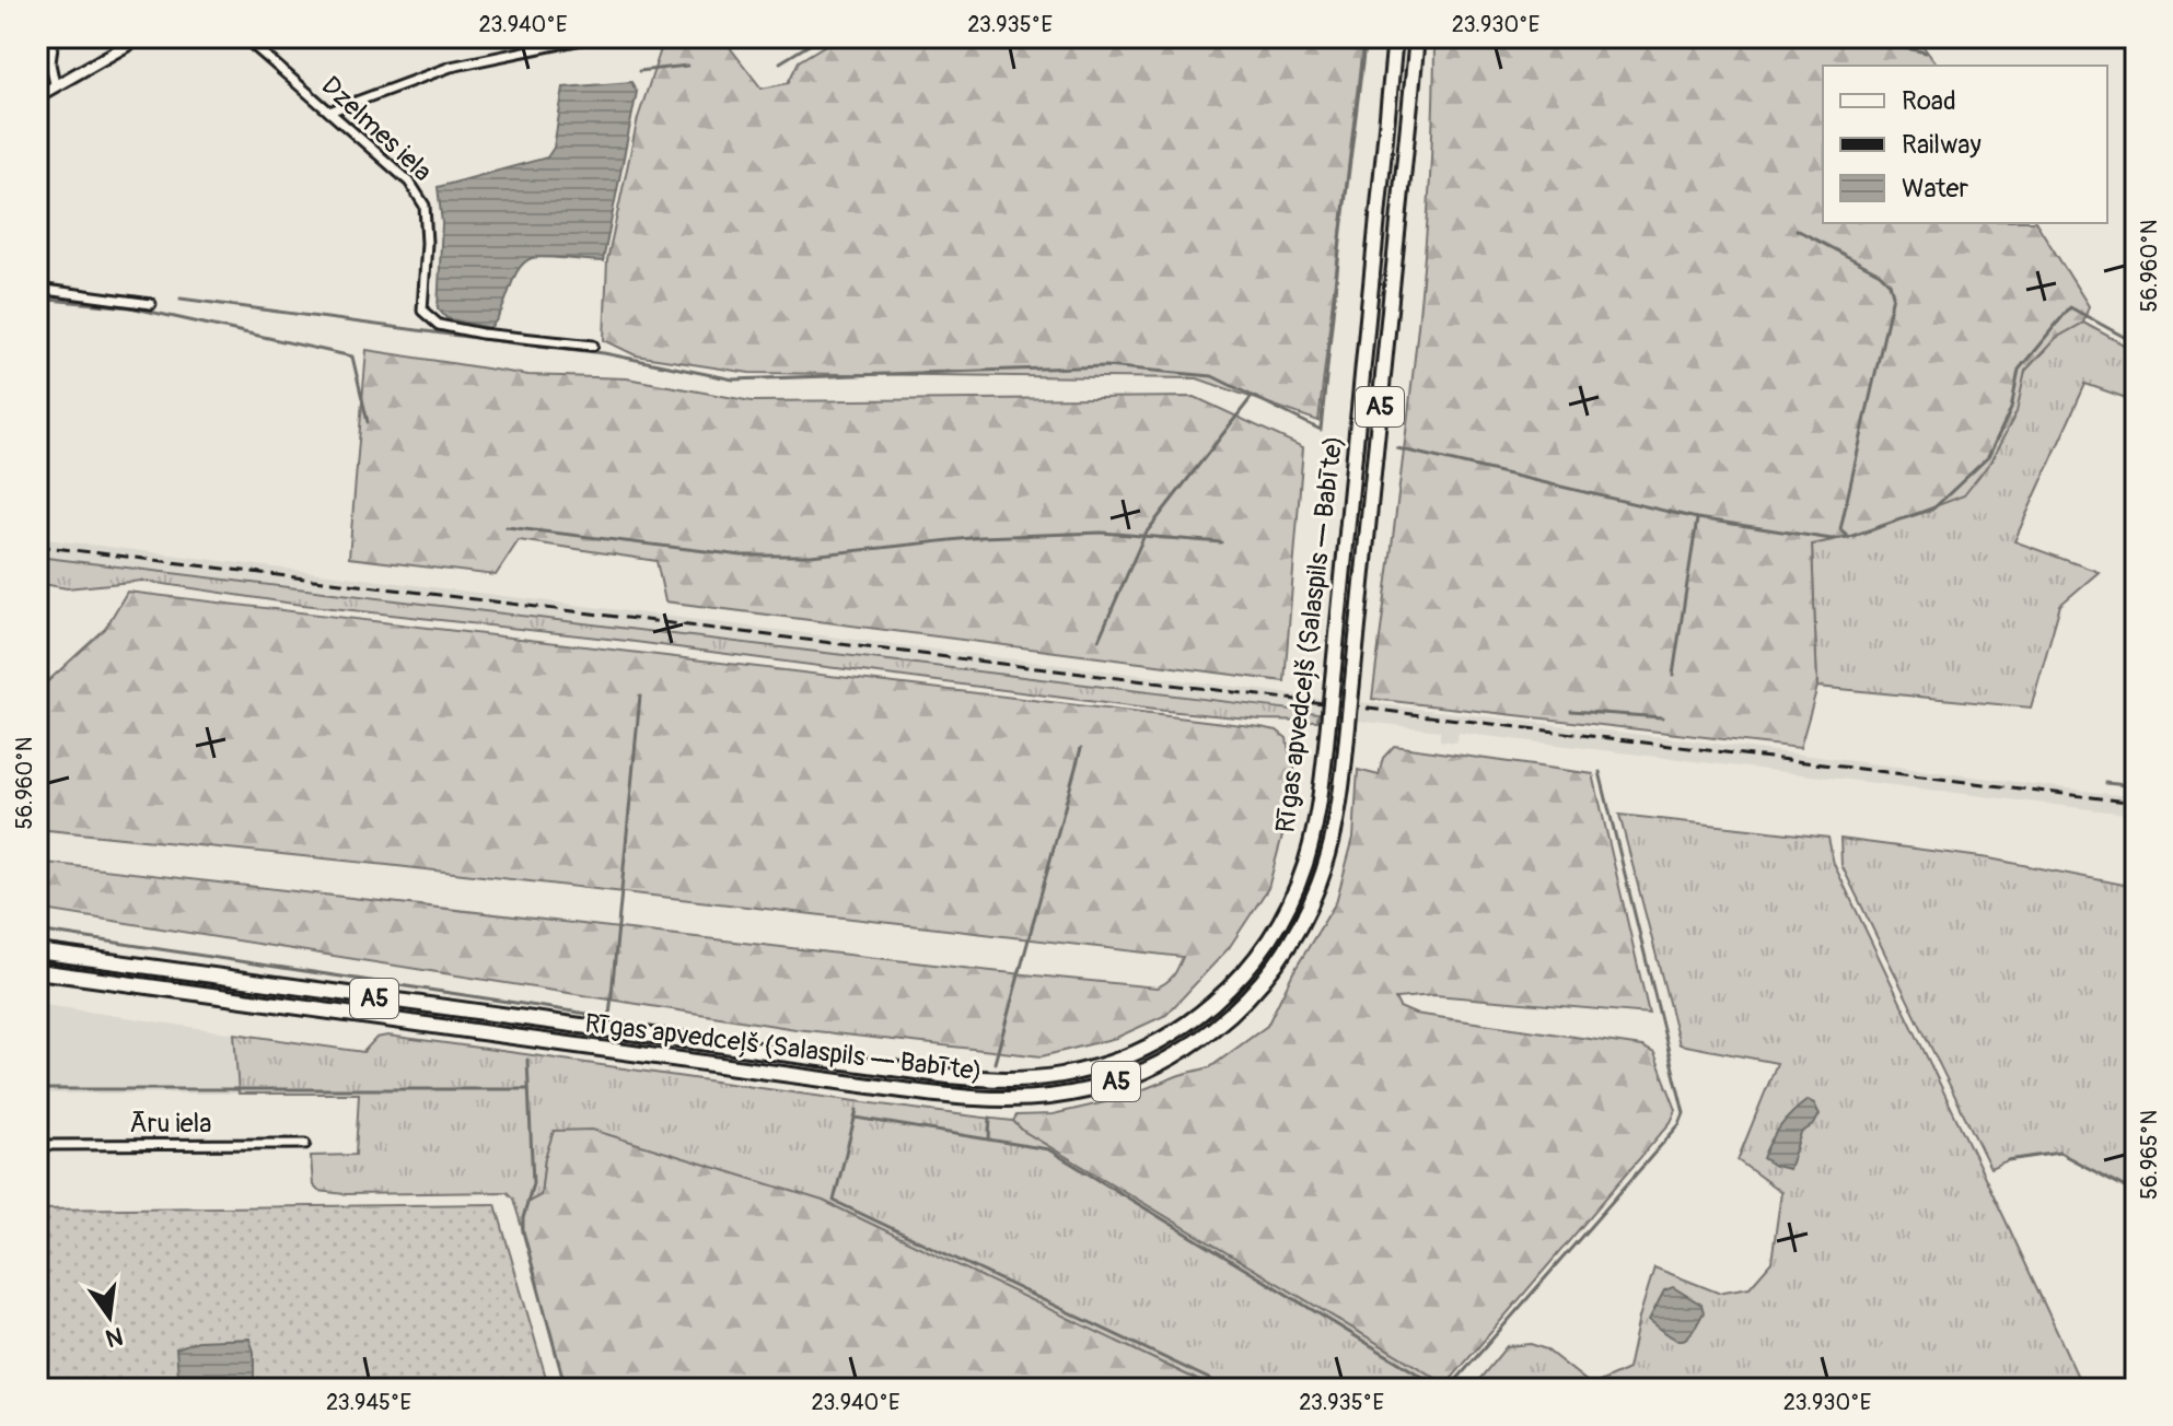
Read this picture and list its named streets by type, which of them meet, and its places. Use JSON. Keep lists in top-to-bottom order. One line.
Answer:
{"streets":{"highway":["A5","Rīgas apvedceļš (Salaspils — Babīte)"],"street":["Dzelmes iela","Āru iela"]},"legend":["Road","Railway","Water"],"north":"bottom","coordinates":["23.940°E","23.935°E","23.930°E","56.960°N","56.965°N","23.945°E"]}
